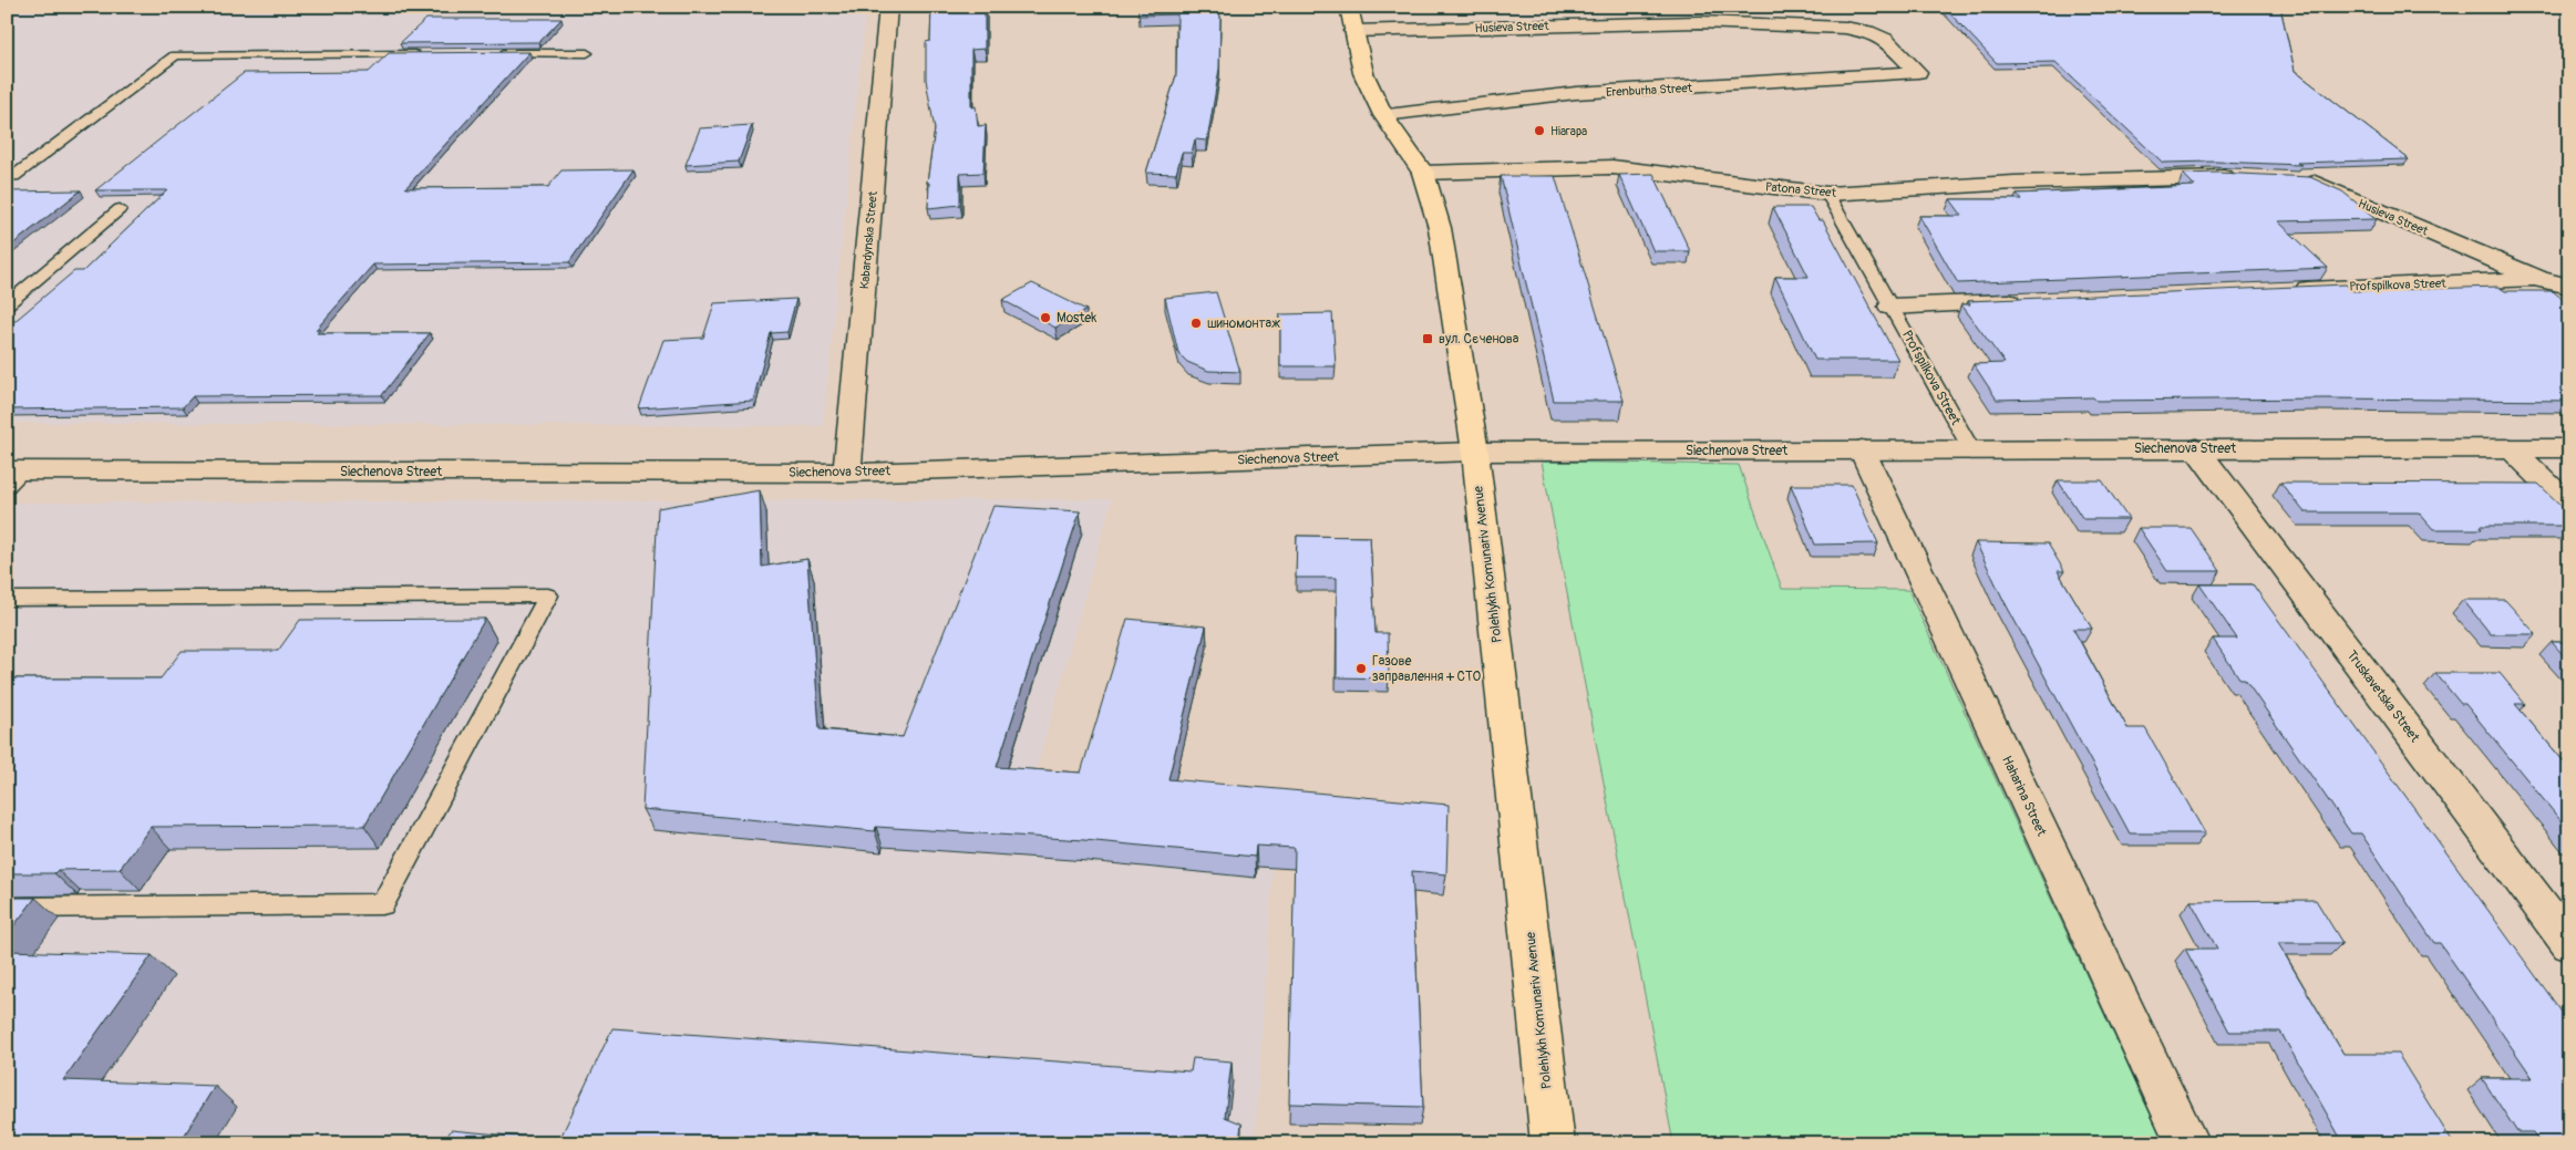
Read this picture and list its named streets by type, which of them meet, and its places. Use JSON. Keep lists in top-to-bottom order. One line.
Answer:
{"streets":{"main road":["Polehlykh Komunariv Avenue"],"street":["Husieva Street","Erenburha Street","Patona Street","Kabardynska Street","Profspilkova Street","Siechenova Street","Truskavetska Street","Haharina Street"]},"crossings":[["Husieva Street","Erenburha Street"],["Husieva Street","Profspilkova Street"],["Husieva Street","Polehlykh Komunariv Avenue"],["Erenburha Street","Polehlykh Komunariv Avenue"],["Patona Street","Profspilkova Street"],["Patona Street","Polehlykh Komunariv Avenue"],["Kabardynska Street","Siechenova Street"],["Profspilkova Street","Siechenova Street"],["Siechenova Street","Polehlykh Komunariv Avenue"],["Siechenova Street","Truskavetska Street"],["Siechenova Street","Haharina Street"]],"places":{"other":["Ніагара","Mostek","шиномонтаж","Газове заправлення + СТО"],"transit":["вул. Сєченова"]}}
